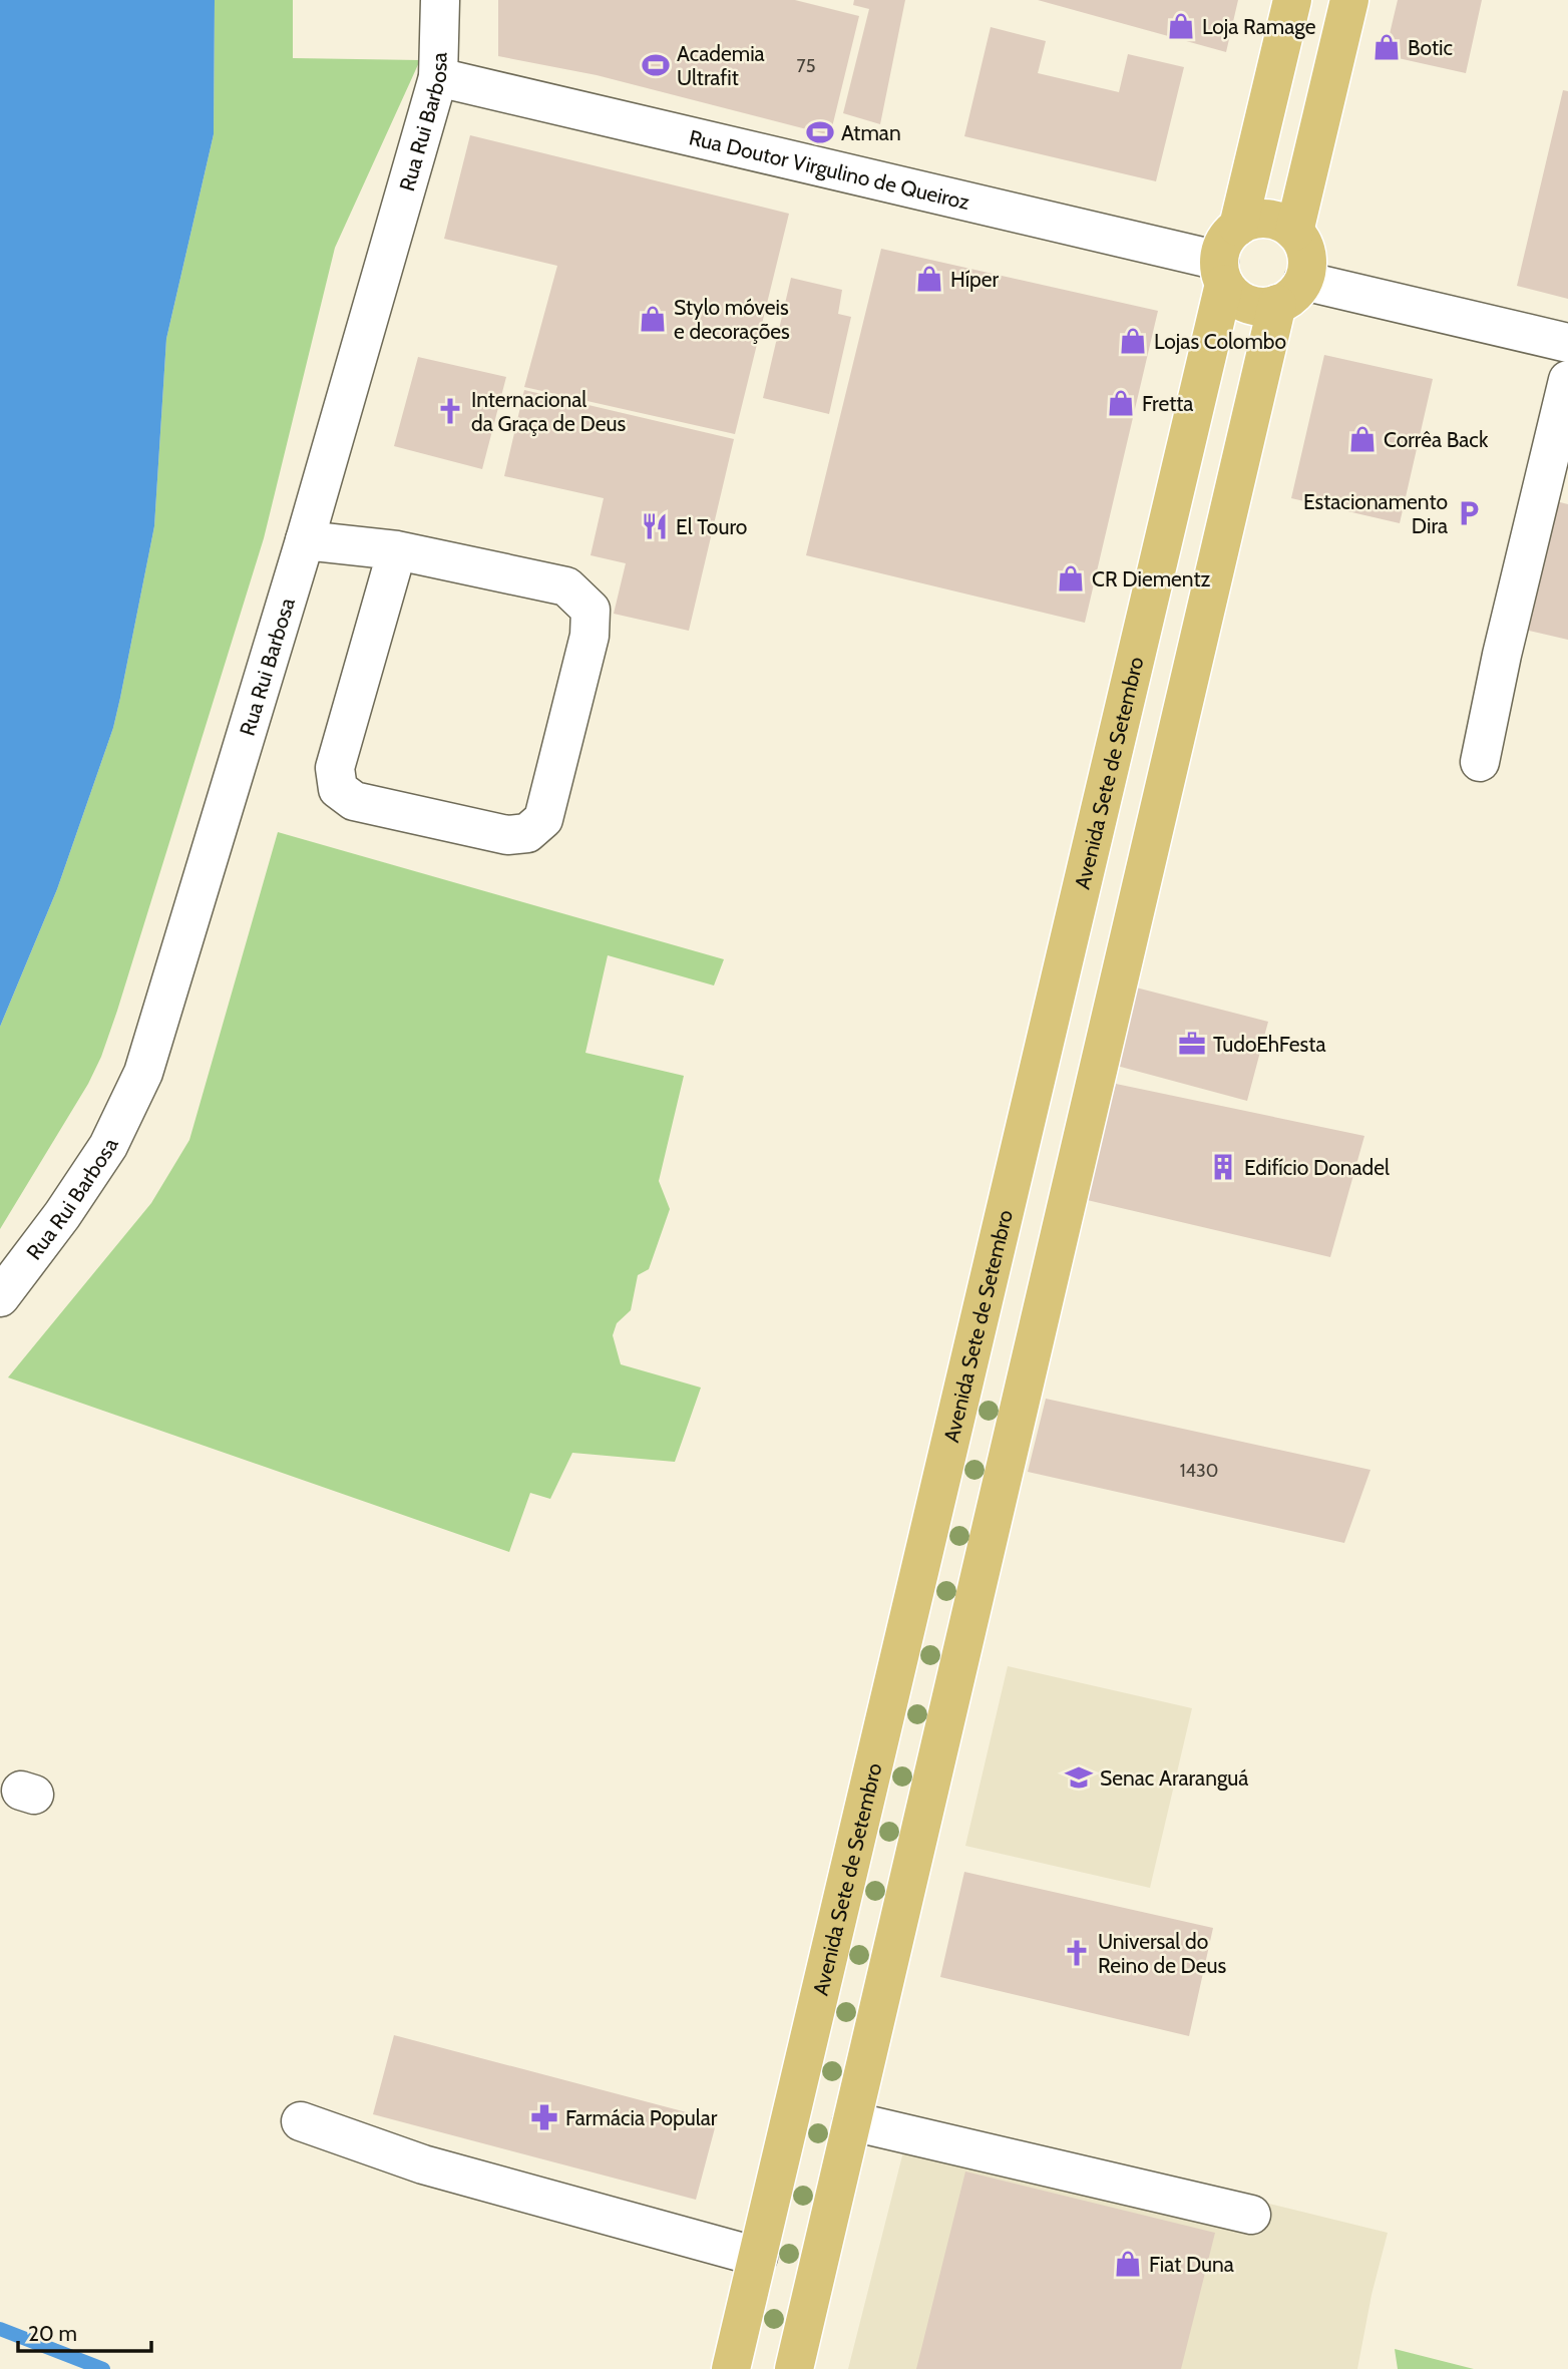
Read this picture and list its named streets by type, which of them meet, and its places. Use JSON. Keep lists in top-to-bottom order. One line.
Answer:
{"streets":{"main road":["Avenida Sete de Setembro"],"street":["Rua Rui Barbosa","Rua Doutor Virgulino de Queiroz"]},"crossings":[["Rua Rui Barbosa","Rua Doutor Virgulino de Queiroz"],["Rua Doutor Virgulino de Queiroz","Avenida Sete de Setembro"]],"places":{"shop":["Loja Ramage","Botic","Híper","Stylo móveis e decorações","Lojas Colombo","Fretta","Corrêa Back","CR Diementz","Fiat Duna"],"sports":["Academia Ultrafit","Atman"],"church":["Internacional da Graça de Deus","Universal do Reino de Deus"],"parking":["Estacionamento Dira"],"restaurant":["El Touro"],"office":["TudoEhFesta"],"building":["Edifício Donadel"],"school or university":["Senac Araranguá"],"pharmacy":["Farmácia Popular"]},"house_numbers":["75","1430"],"scale_bar":"20 m"}
